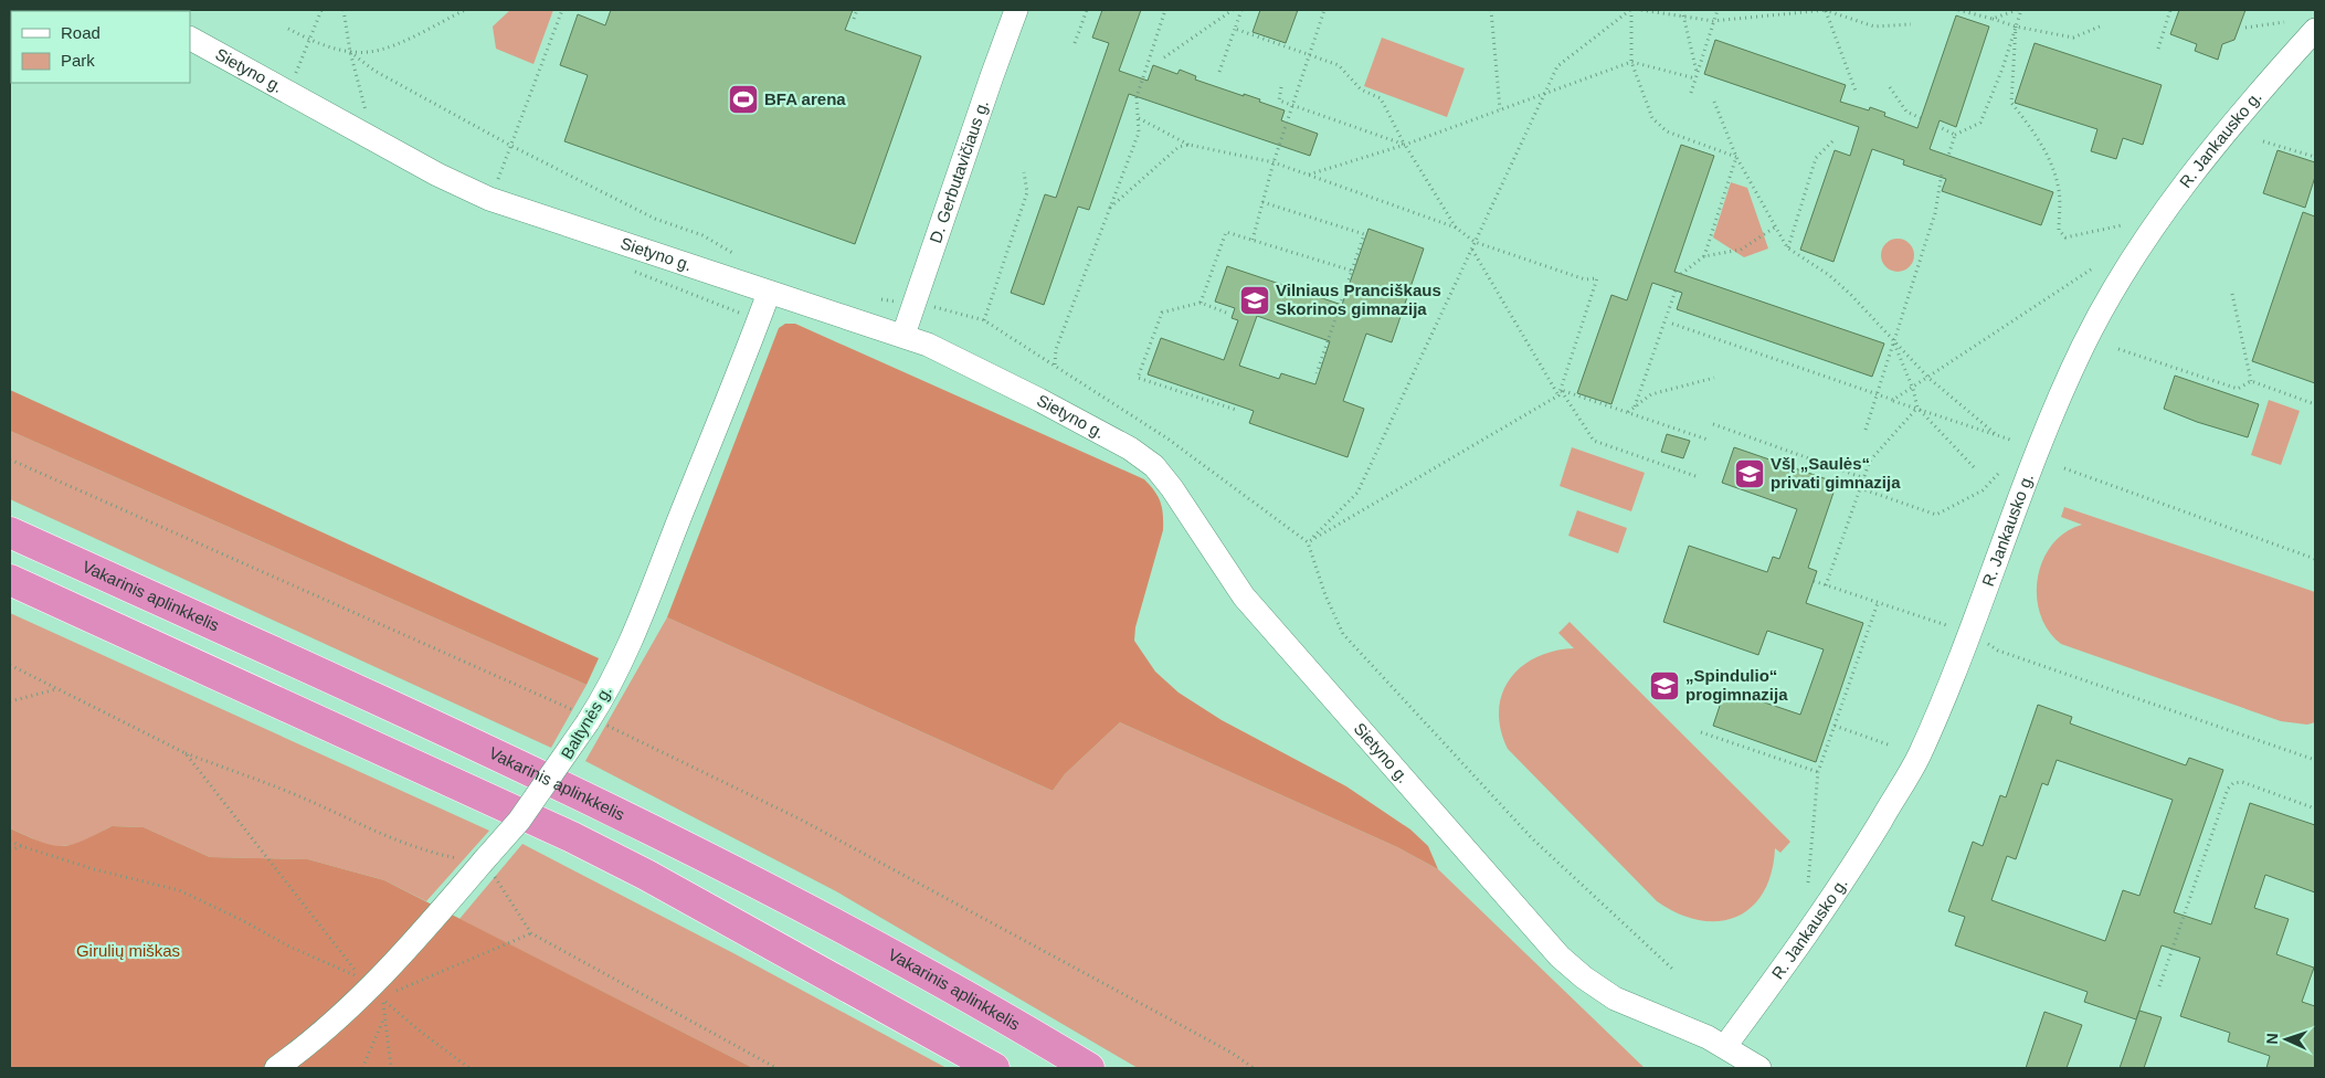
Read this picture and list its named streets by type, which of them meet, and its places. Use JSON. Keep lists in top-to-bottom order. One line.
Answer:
{"streets":{"highway":["Vakarinis aplinkkelis"],"street":["Sietyno g.","R. Jankausko g.","D. Gerbutavičiaus g.","Baltynės g."]},"crossings":[["Sietyno g.","R. Jankausko g."],["Sietyno g.","D. Gerbutavičiaus g."],["Sietyno g.","Baltynės g."]],"parks":["Girulių miškas"],"places":{"sports":["BFA arena"],"school or university":["Vilniaus Pranciškaus Skorinos gimnazija","VšĮ „Saulės“ privati gimnazija","„Spindulio“ progimnazija"]},"legend":["Road","Park"],"north":"left"}
